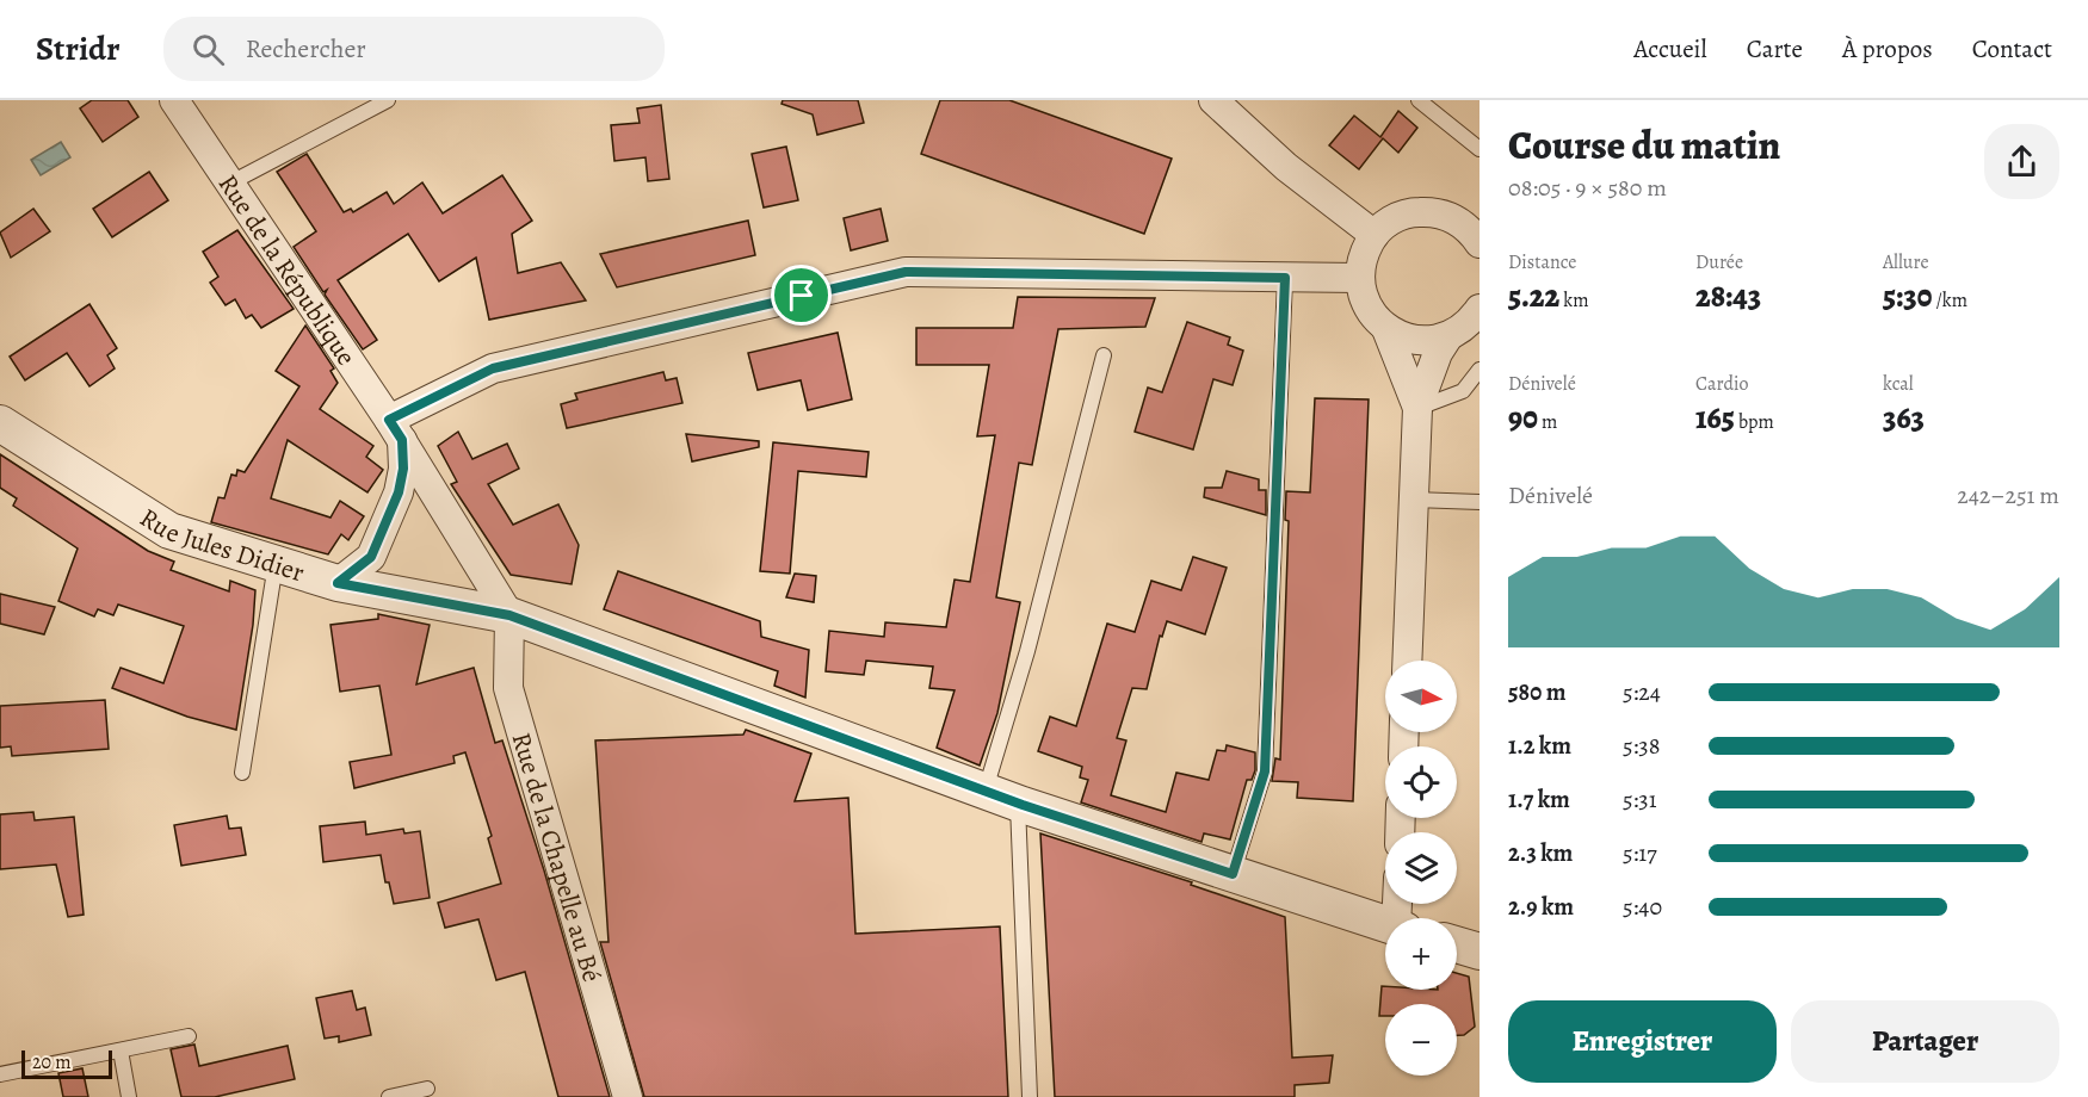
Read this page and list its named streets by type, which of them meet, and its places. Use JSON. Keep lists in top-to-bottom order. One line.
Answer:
{"streets":{"street":["Rue de la République","Rue Jules Didier","Rue de la Chapelle au Bé"]},"crossings":[["Rue de la République","Rue Jules Didier"],["Rue de la République","Rue de la Chapelle au Bé"],["Rue Jules Didier","Rue de la Chapelle au Bé"]],"scale_bar":"20 m","north":"right","page":{"header":"Stridr","search":"Rechercher","nav":["Accueil","Carte","À propos","Contact"],"heading":["Course du matin","08:05 · 9 × 580 m"],"stats":[["Distance","5.22 km"],["Durée","28:43"],["Allure","5:30 /km"],["Dénivelé","90 m"],["Cardio","165 bpm"],["kcal","363"]],"chart":["Dénivelé","242–251 m"],"map_buttons":["+","−"],"list":[{"name":"580 m","note":"5:24"},{"name":"1.2 km","note":"5:38"},{"name":"1.7 km","note":"5:31"},{"name":"2.3 km","note":"5:17"},{"name":"2.9 km","note":"5:40"}],"buttons":["Enregistrer","Partager"],"scale":"20 m"}}
